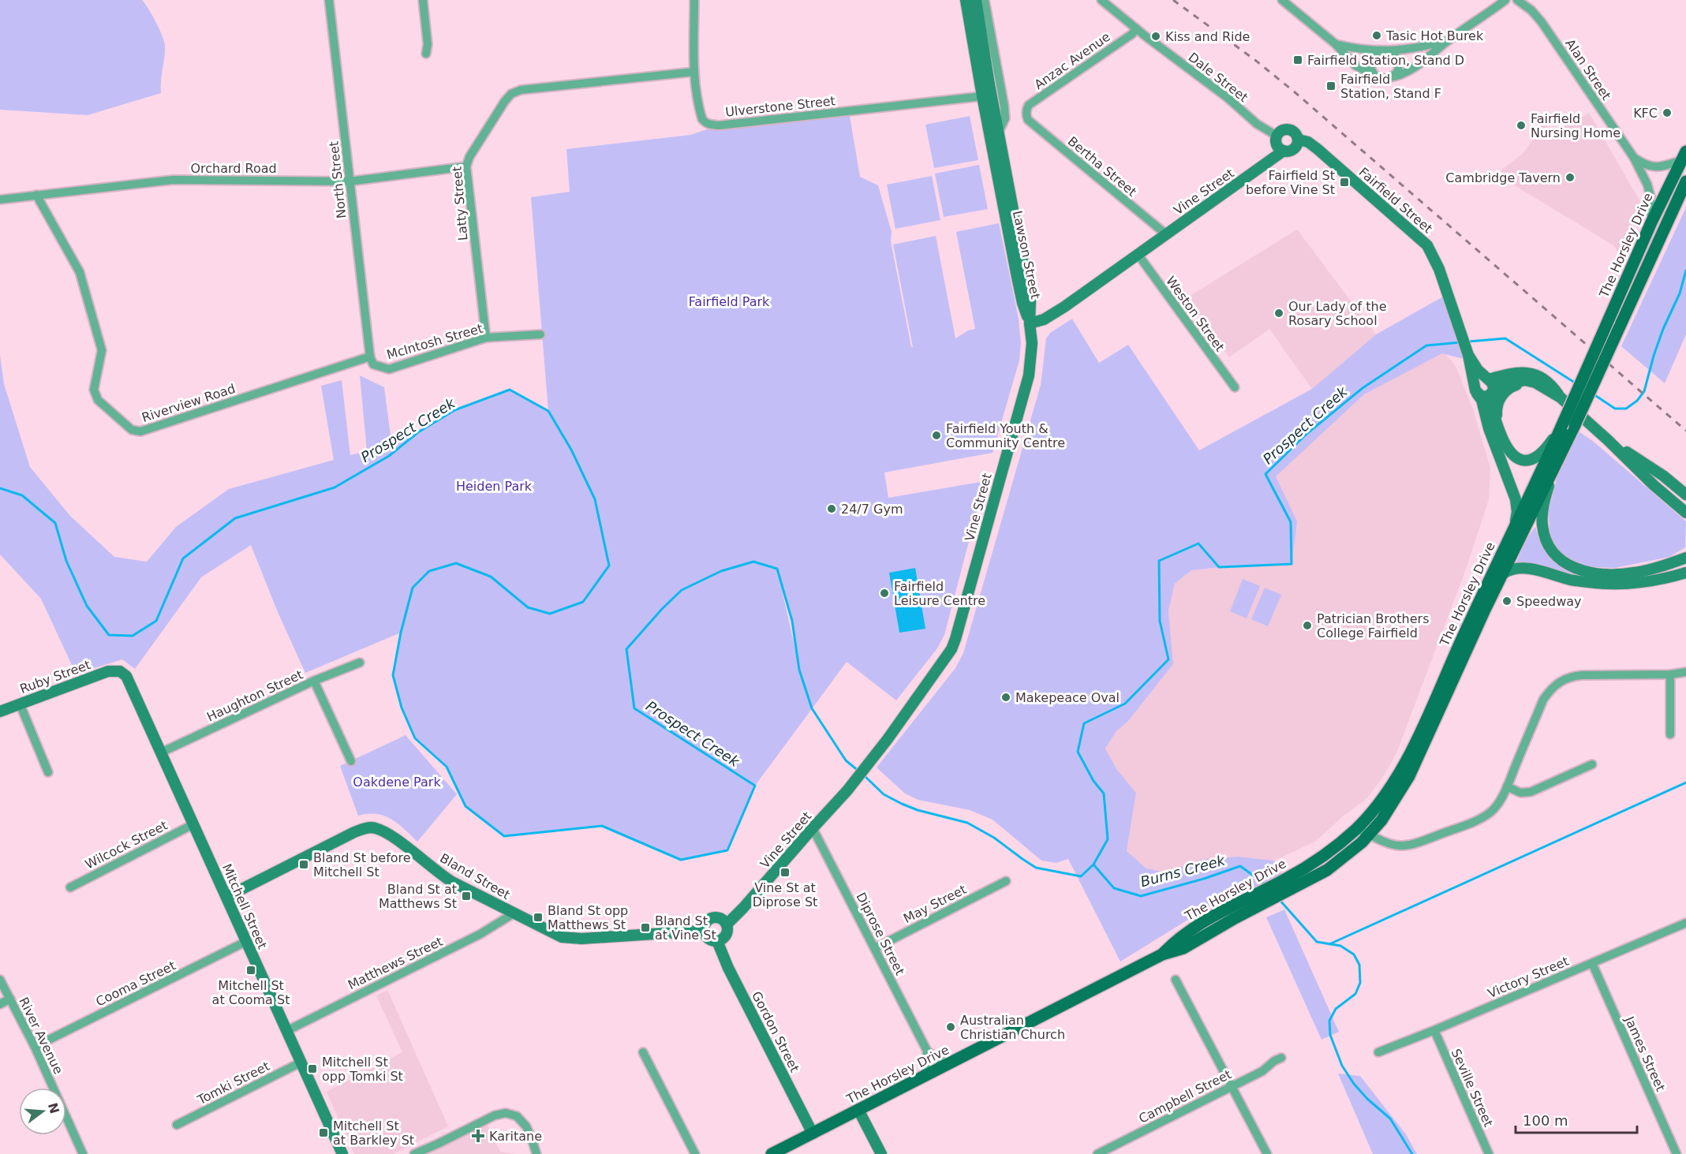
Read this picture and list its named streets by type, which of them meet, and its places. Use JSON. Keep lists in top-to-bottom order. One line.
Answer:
{"streets":{"main road":["Vine Street","Fairfield Street","The Horsley Drive","Lawson Street","Ruby Street","Bland Street","Mitchell Street","Gordon Street"],"street":["Anzac Avenue","Alan Street","Dale Street","Ulverstone Street","Bertha Street","Orchard Road","North Street","Latty Street","Weston Street","McIntosh Street","Riverview Road","Haughton Street","Wilcock Street","May Street","Diprose Street","Matthews Street","Victory Street","Cooma Street","River Avenue","James Street","Tomki Street","Seville Street","Campbell Street"]},"crossings":[["Anzac Avenue","Dale Street"],["Anzac Avenue","Bertha Street"],["Alan Street","The Horsley Drive"],["Dale Street","Vine Street"],["Dale Street","Fairfield Street"],["Ulverstone Street","Latty Street"],["Ulverstone Street","Lawson Street"],["Bertha Street","Vine Street"],["Orchard Road","North Street"],["Orchard Road","Latty Street"],["Orchard Road","Riverview Road"],["North Street","McIntosh Street"],["North Street","Riverview Road"],["Vine Street","Fairfield Street"],["Vine Street","Lawson Street"],["Vine Street","Weston Street"],["Vine Street","Bland Street"],["Vine Street","Diprose Street"],["Vine Street","Gordon Street"],["Fairfield Street","The Horsley Drive"],["Latty Street","McIntosh Street"],["The Horsley Drive","Diprose Street"],["The Horsley Drive","Gordon Street"],["McIntosh Street","Riverview Road"],["Ruby Street","Mitchell Street"],["Haughton Street","Mitchell Street"],["Wilcock Street","Mitchell Street"],["Bland Street","Mitchell Street"],["Bland Street","Matthews Street"],["Bland Street","Gordon Street"],["May Street","Diprose Street"],["Mitchell Street","Matthews Street"],["Mitchell Street","Cooma Street"],["Mitchell Street","Tomki Street"],["Victory Street","James Street"],["Victory Street","Seville Street"],["Cooma Street","River Avenue"]],"water":["Prospect Creek","Burns Creek"],"parks":["Fairfield Park","Heiden Park","Oakdene Park"],"places":{"other":["Tasic Hot Burek","Kiss and Ride","KFC","Fairfield Nursing Home","Cambridge Tavern","Our Lady of the Rosary School","Fairfield Youth & Community Centre","24/7 Gym","Fairfield Leisure Centre","Speedway","Patrician Brothers College Fairfield","Makepeace Oval","Australian Christian Church"],"transit":["Fairfield Station, Stand D","Fairfield Station, Stand F","Fairfield St before Vine St","Bland St before Mitchell St","Vine St at Diprose St","Bland St at Matthews St","Bland St opp Matthews St","Bland St at Vine St","Mitchell St at Cooma St","Mitchell St opp Tomki St","Mitchell St at Barkley St"],"health":["Karitane"]},"scale_bar":"100 m","north":"right"}
